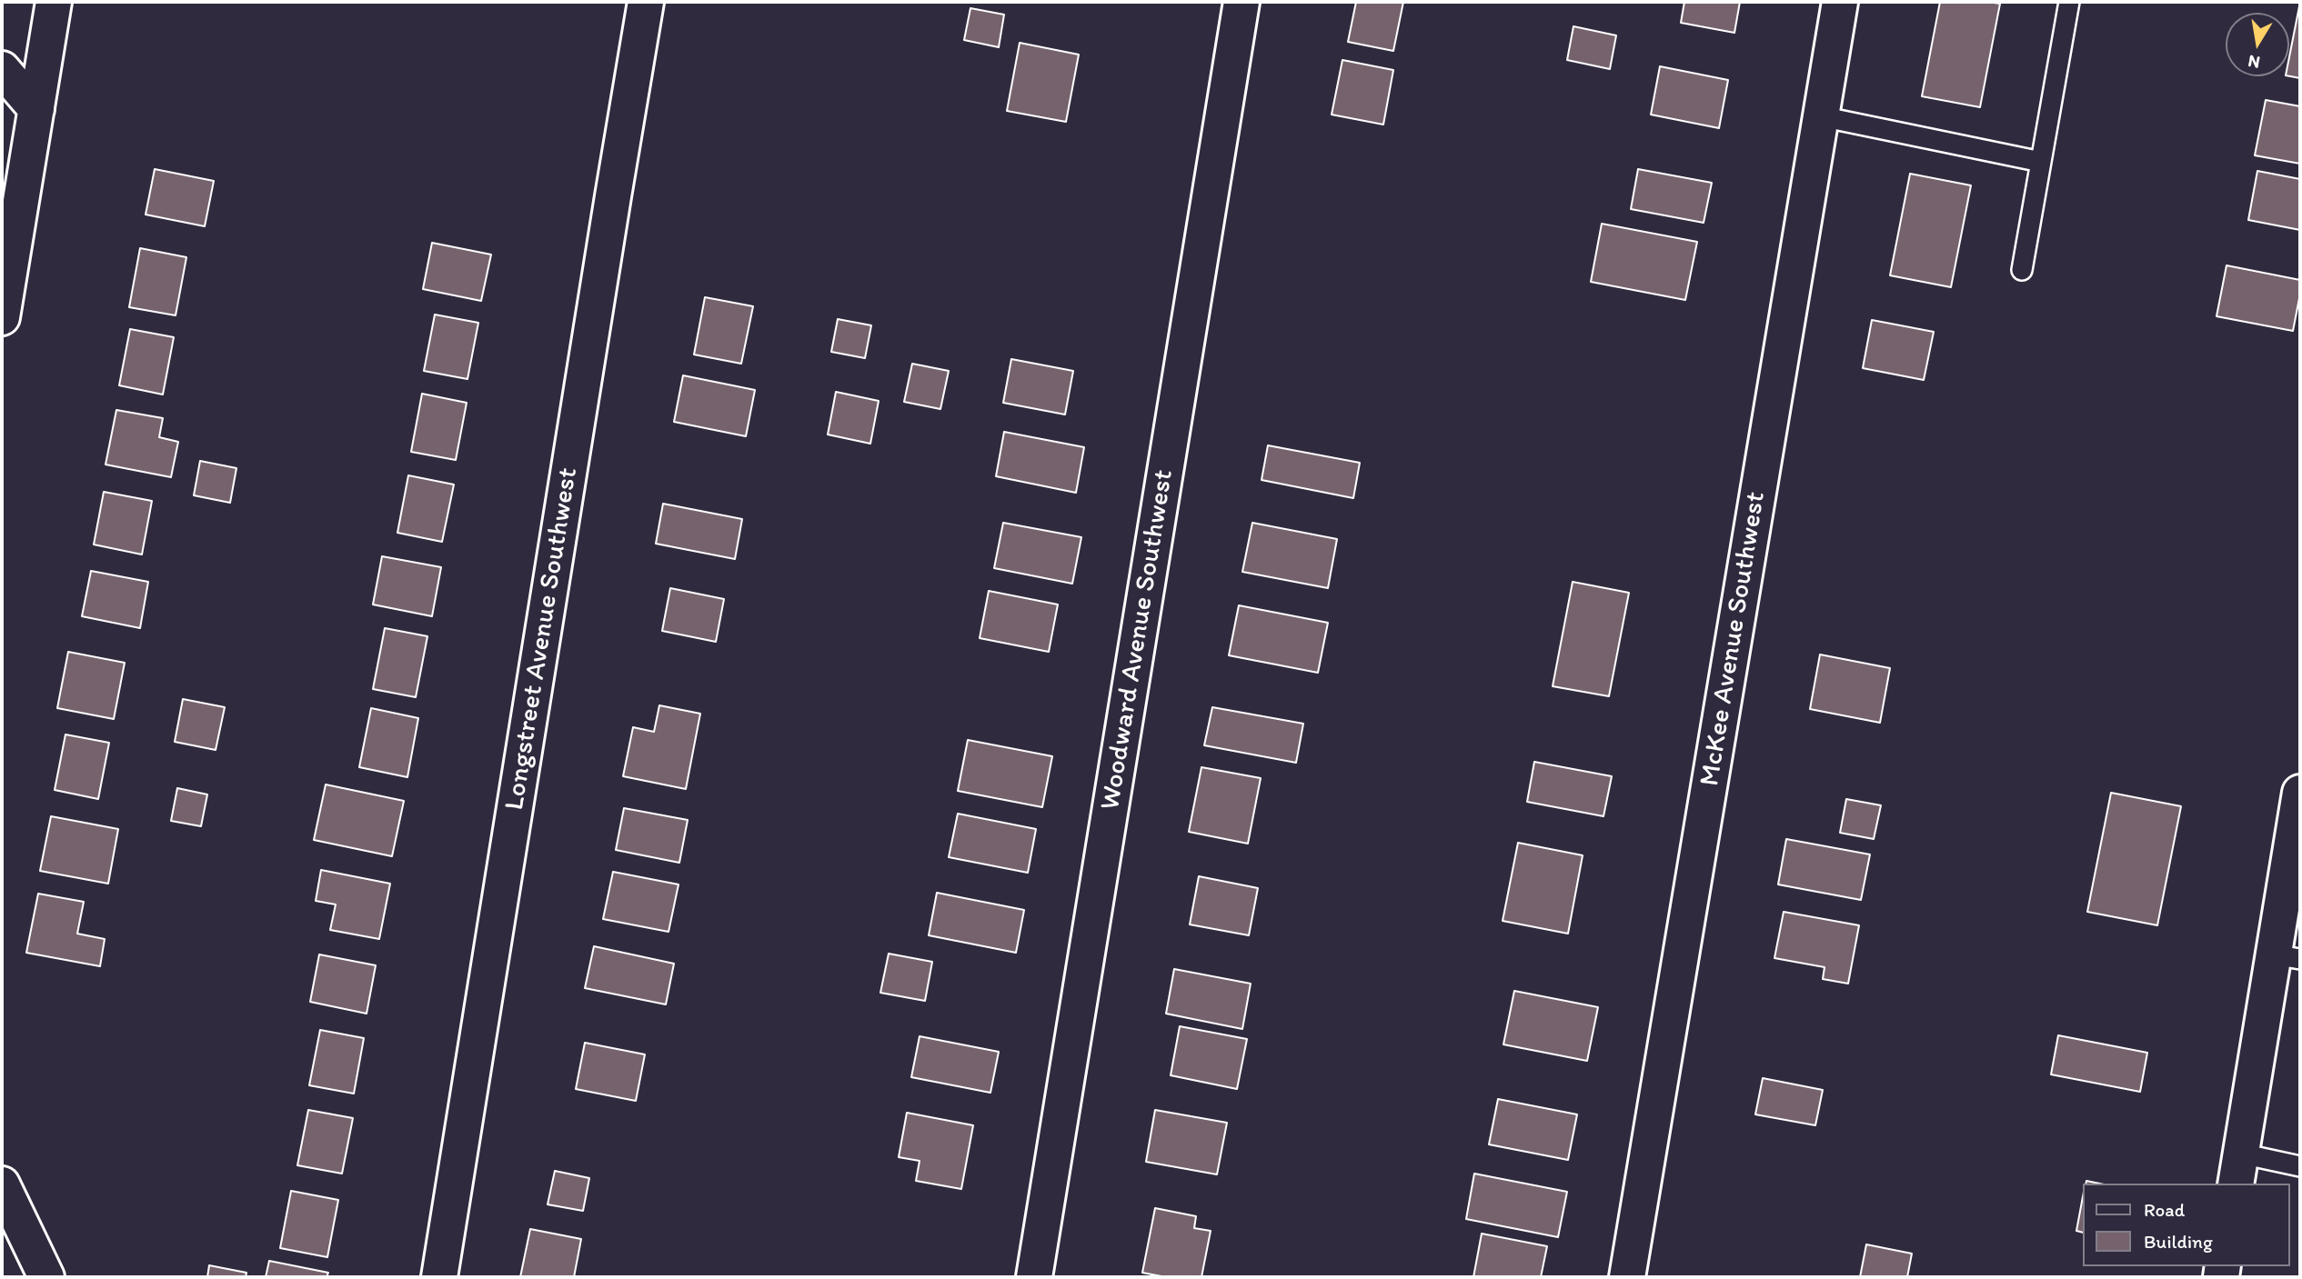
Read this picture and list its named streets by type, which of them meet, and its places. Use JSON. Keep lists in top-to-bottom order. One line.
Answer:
{"streets":{"street":["Longstreet Avenue Southwest","McKee Avenue Southwest","Woodward Avenue Southwest"]},"legend":["Road","Building"],"north":"bottom"}
